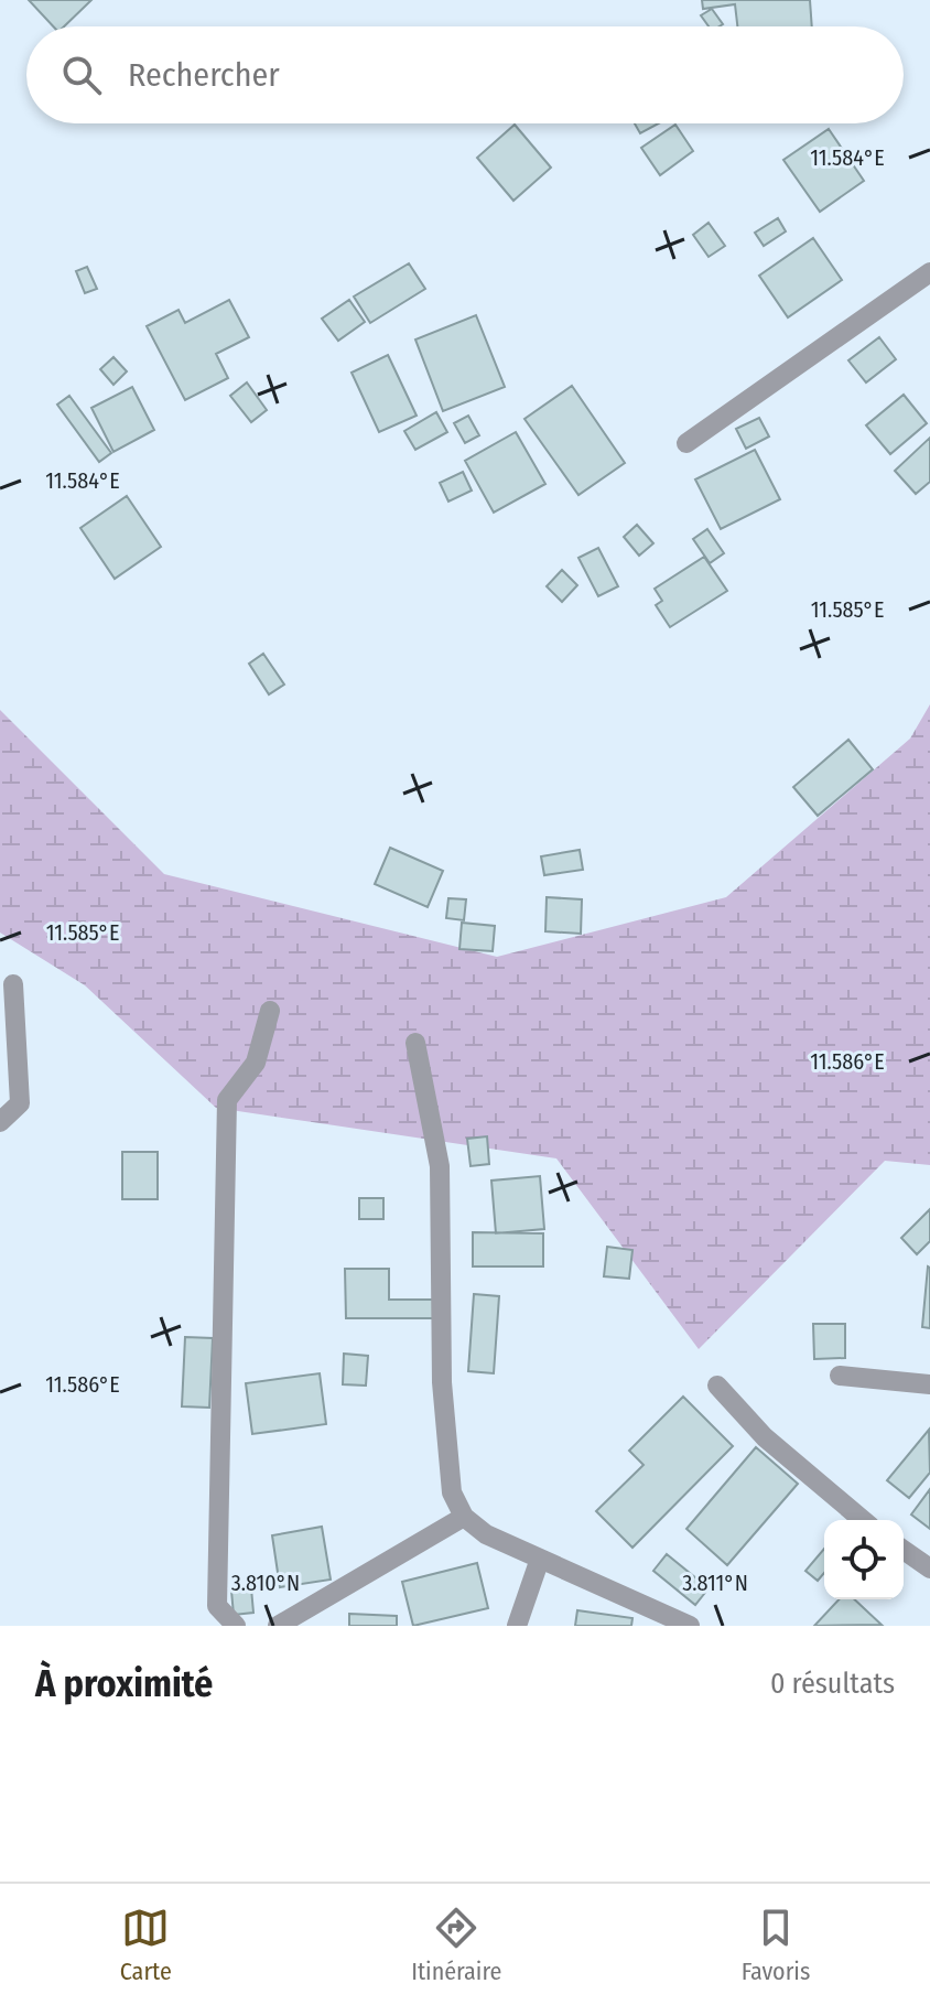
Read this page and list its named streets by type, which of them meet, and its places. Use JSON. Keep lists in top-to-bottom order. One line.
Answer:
{"page":{"search":"Rechercher","heading":["À proximité","0 résultats"],"nav":["Carte","Itinéraire","Favoris"]},"coordinates":["11.584°E","11.585°E","11.586°E","3.810°N","3.811°N"]}
